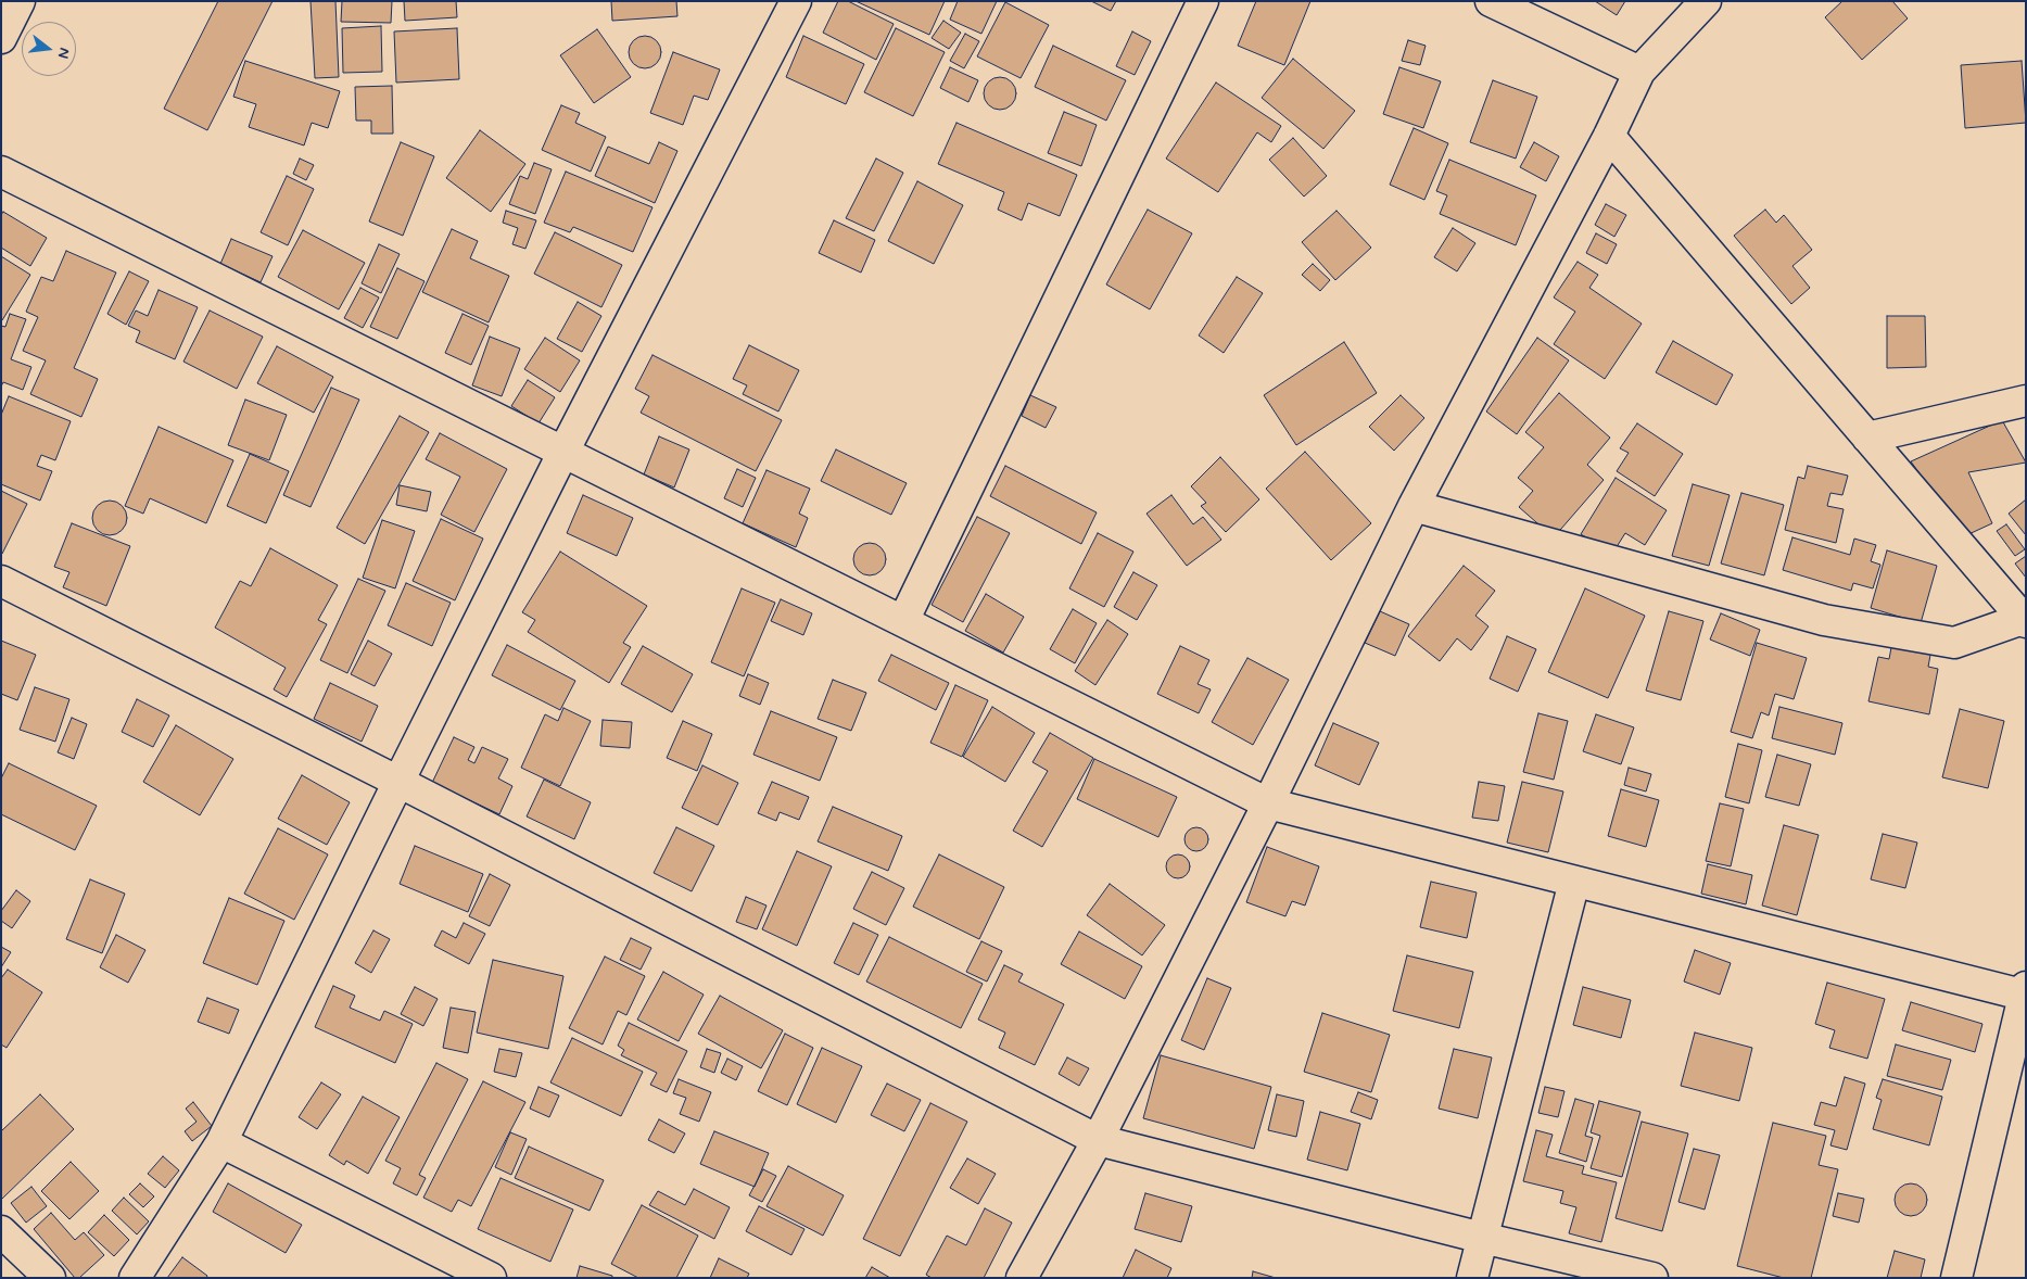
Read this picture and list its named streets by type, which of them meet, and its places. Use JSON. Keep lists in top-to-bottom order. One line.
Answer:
{"north":"right"}
